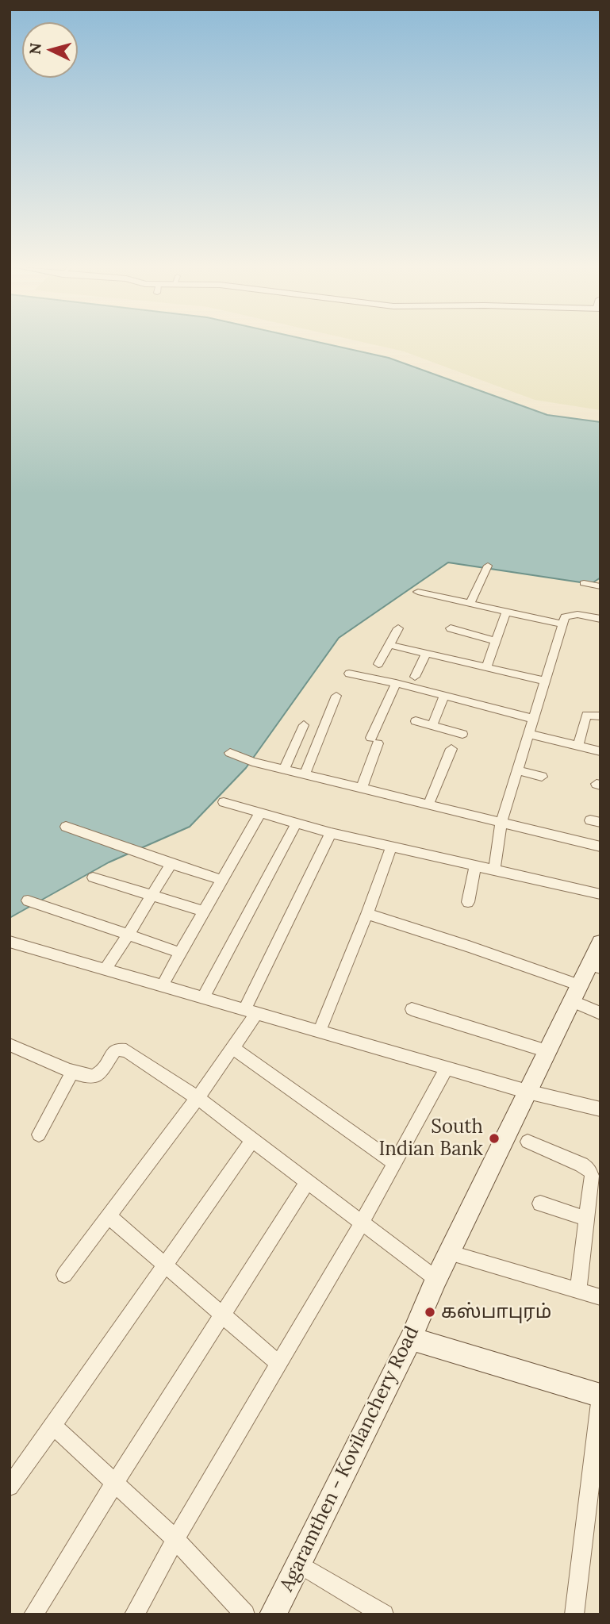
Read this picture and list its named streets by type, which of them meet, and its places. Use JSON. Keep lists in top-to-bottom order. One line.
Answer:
{"streets":{"street":["Agaramthen - Kovilanchery Road"]},"places":["South Indian Bank","கஸ்பாபுரம்"],"north":"left"}
